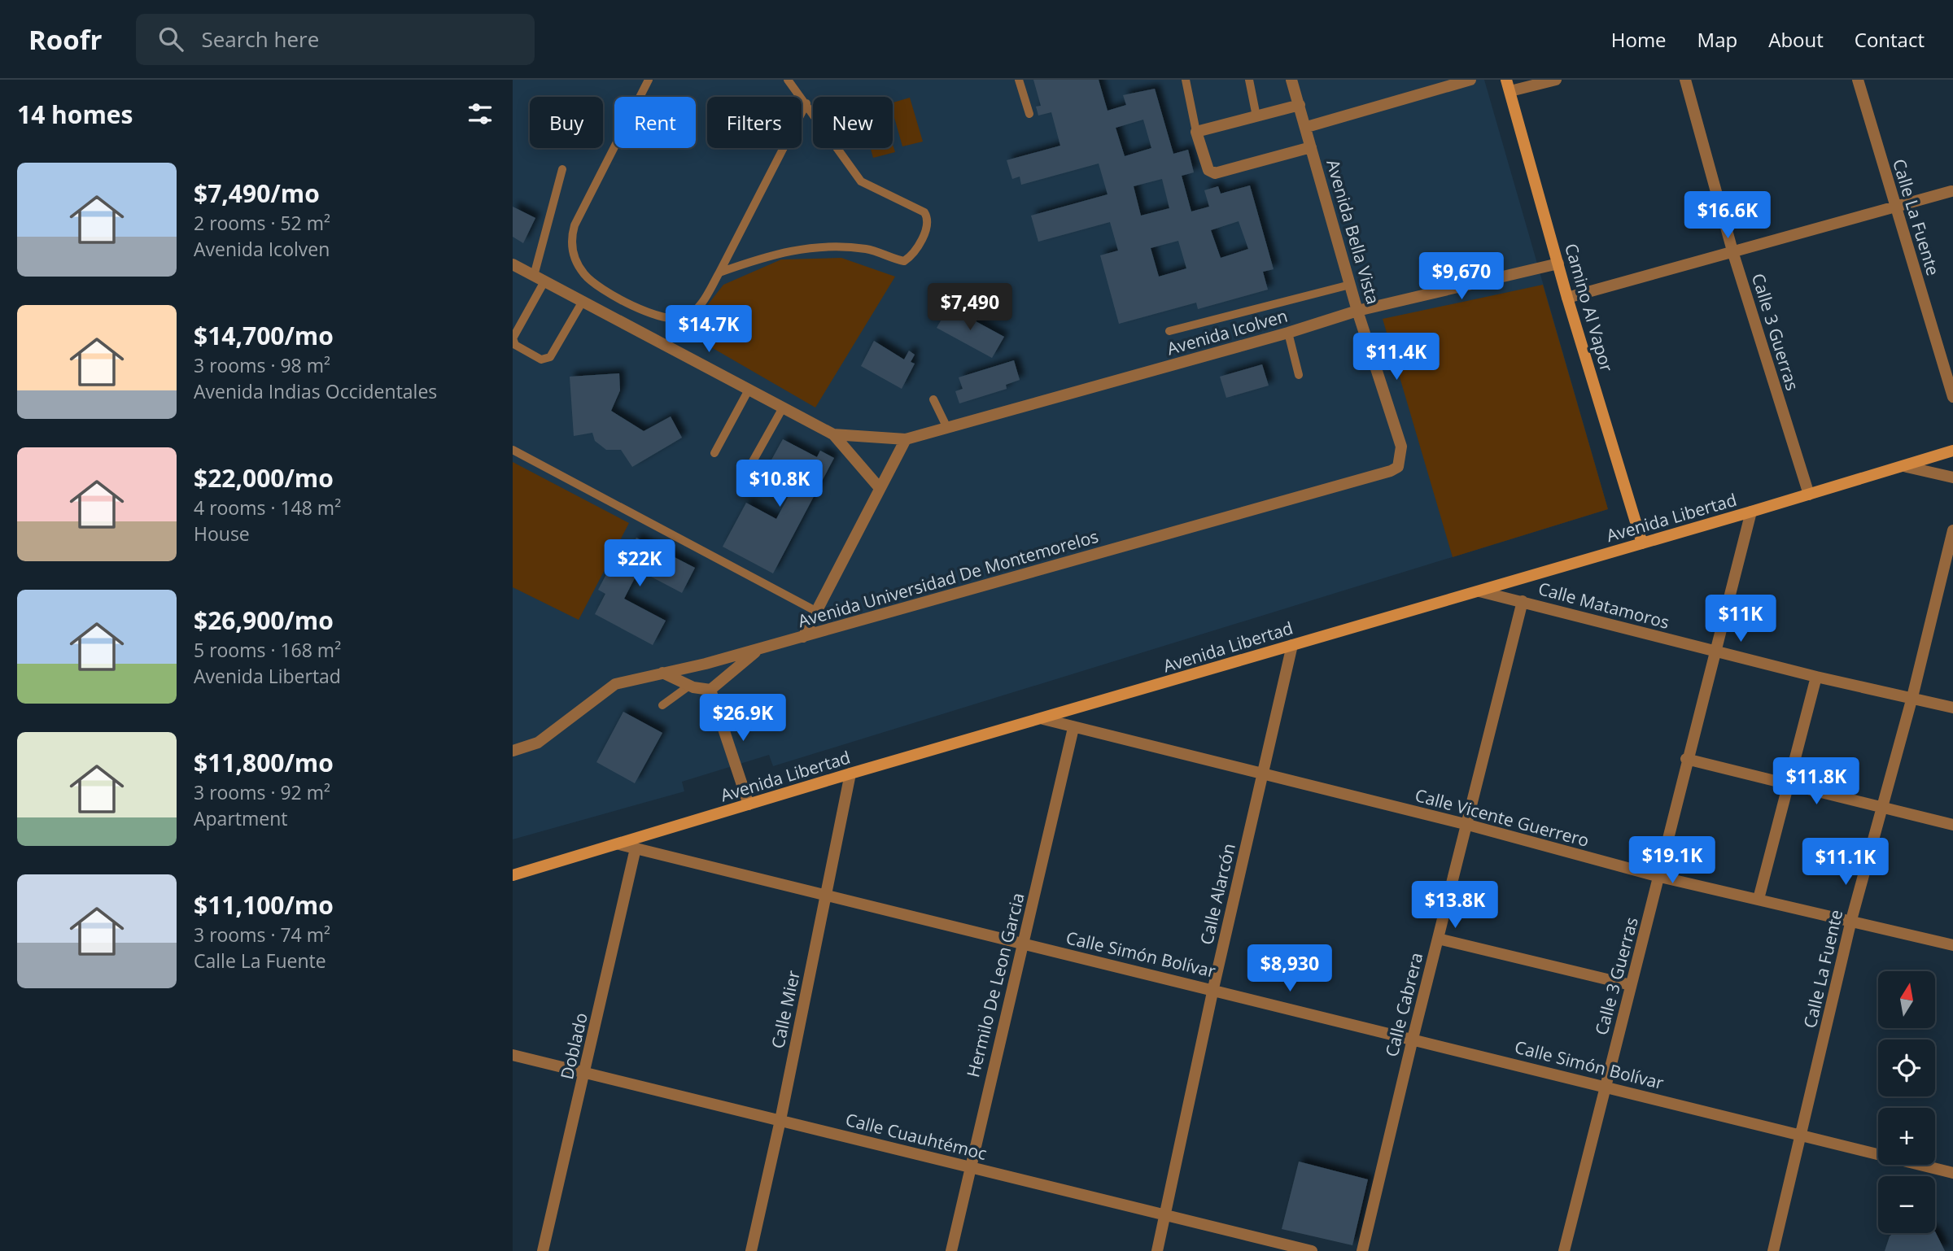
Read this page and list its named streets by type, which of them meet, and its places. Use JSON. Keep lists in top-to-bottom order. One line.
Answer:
{"streets":{"street":["Calle La Fuente","Avenida Bella Vista","Camino Al Vapor","Avenida Icolven","Calle 3 Guerras","Avenida Libertad","Avenida Universidad De Montemorelos","Calle Matamoros","Calle Vicente Guerrero","Calle Alarcón","Calle Simón Bolívar","Hermilo De Leon Garcia","Calle Cabrera","Calle Mier","Doblado","Calle Cuauhtémoc"]},"crossings":[["Calle La Fuente","Calle Matamoros"],["Calle La Fuente","Calle Vicente Guerrero"],["Calle La Fuente","Calle Simón Bolívar"],["Avenida Bella Vista","Avenida Icolven"],["Avenida Bella Vista","Avenida Universidad De Montemorelos"],["Camino Al Vapor","Avenida Icolven"],["Camino Al Vapor","Avenida Libertad"],["Calle 3 Guerras","Avenida Libertad"],["Calle 3 Guerras","Calle Matamoros"],["Calle 3 Guerras","Calle Vicente Guerrero"],["Calle 3 Guerras","Calle Simón Bolívar"],["Avenida Libertad","Calle Matamoros"],["Avenida Libertad","Calle Vicente Guerrero"],["Avenida Libertad","Calle Alarcón"],["Avenida Libertad","Calle Simón Bolívar"],["Avenida Libertad","Calle Mier"],["Calle Matamoros","Calle Cabrera"],["Calle Vicente Guerrero","Calle Alarcón"],["Calle Vicente Guerrero","Hermilo De Leon Garcia"],["Calle Vicente Guerrero","Calle Cabrera"],["Calle Alarcón","Calle Simón Bolívar"],["Calle Alarcón","Calle Cuauhtémoc"],["Calle Simón Bolívar","Hermilo De Leon Garcia"],["Calle Simón Bolívar","Calle Cabrera"],["Calle Simón Bolívar","Calle Mier"],["Calle Simón Bolívar","Doblado"],["Hermilo De Leon Garcia","Calle Cuauhtémoc"],["Calle Mier","Calle Cuauhtémoc"],["Doblado","Calle Cuauhtémoc"]],"north":"top","page":{"header":"Roofr","search":"Search here","nav":["Home","Map","About","Contact"],"heading":"14 homes","chip":["Buy","Rent","Filters","New"],"list":[{"name":"$7,490/mo","note":"2 rooms · 52 m² · Avenida Icolven"},{"name":"$14,700/mo","note":"3 rooms · 98 m² · Avenida Indias Occidentales"},{"name":"$22,000/mo","note":"4 rooms · 148 m² · House"},{"name":"$26,900/mo","note":"5 rooms · 168 m² · Avenida Libertad"},{"name":"$11,800/mo","note":"3 rooms · 92 m² · Apartment"},{"name":"$11,100/mo","note":"3 rooms · 74 m² · Calle La Fuente"}],"price":["$16.6K","$9,670","$7,490","$14.7K","$11.4K","$10.8K","$22K","$11K","$26.9K","$11.8K","$19.1K","$11.1K","$13.8K","$8,930"],"map_buttons":["+","−"]}}
